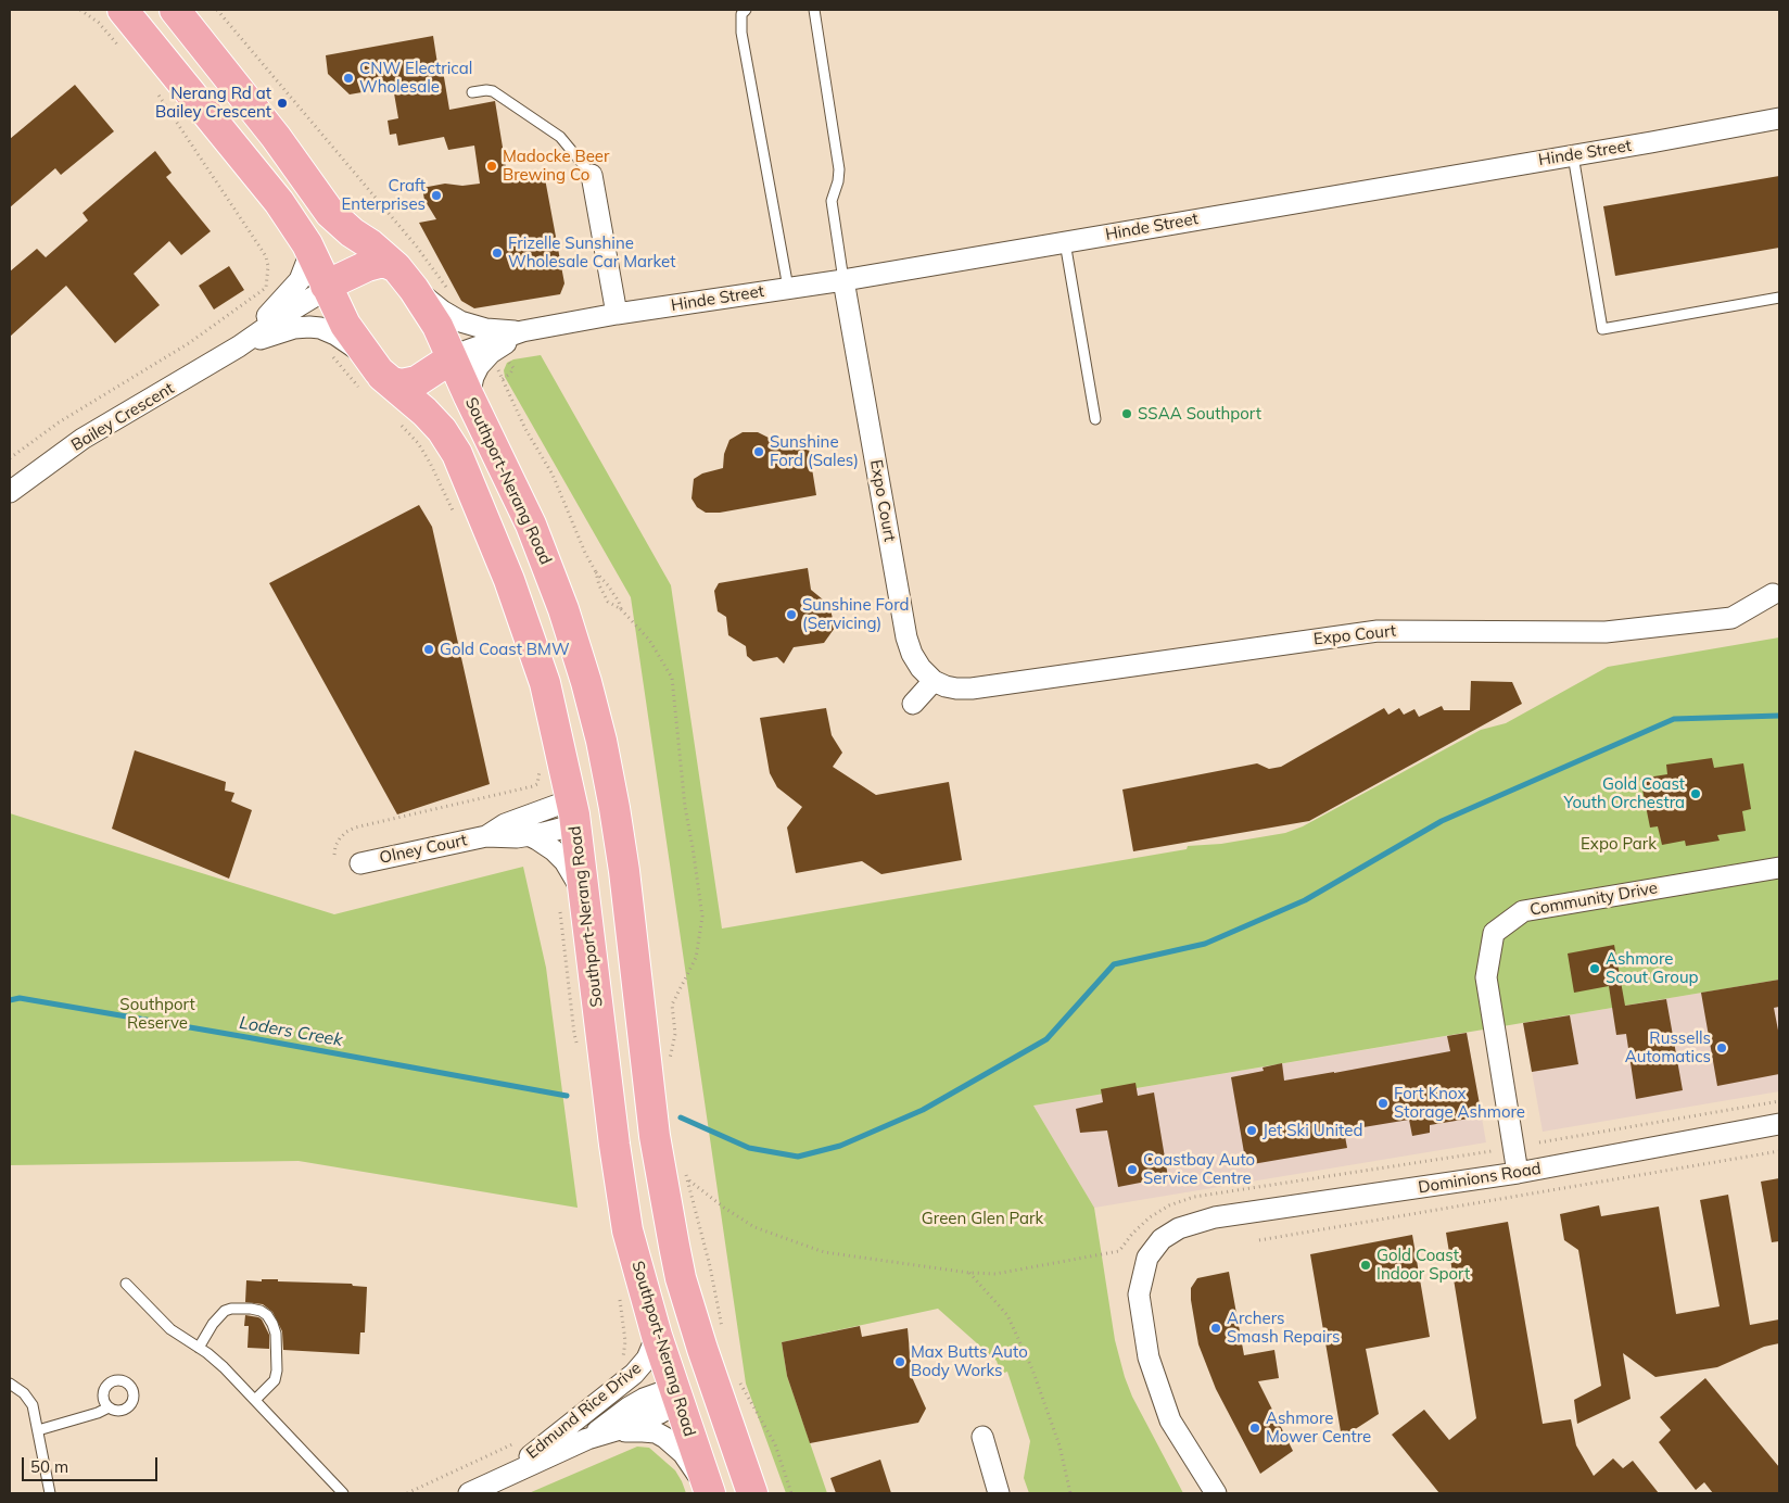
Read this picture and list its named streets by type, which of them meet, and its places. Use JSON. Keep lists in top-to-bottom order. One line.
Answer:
{"streets":{"main road":["Southport-Nerang Road"],"street":["Hinde Street","Bailey Crescent","Expo Court","Olney Court","Community Drive","Dominions Road","Edmund Rice Drive"]},"crossings":[["Hinde Street","Southport-Nerang Road"],["Hinde Street","Expo Court"],["Bailey Crescent","Southport-Nerang Road"],["Southport-Nerang Road","Olney Court"],["Southport-Nerang Road","Edmund Rice Drive"],["Community Drive","Dominions Road"]],"water":["Loders Creek"],"parks":["Expo Park","Southport Reserve","Green Glen Park"],"places":["CNW Electrical Wholesale","Nerang Rd at Bailey Crescent","Madocke Beer Brewing Co","Craft Enterprises","Frizelle Sunshine Wholesale Car Market","SSAA Southport","Sunshine Ford (Sales)","Sunshine Ford (Servicing)","Gold Coast BMW","Gold Coast Youth Orchestra","Ashmore Scout Group","Russells Automatics","Fort Knox Storage Ashmore","Jet Ski United","Coastbay Auto Service Centre","Gold Coast Indoor Sport","Archers Smash Repairs","Max Butts Auto Body Works","Ashmore Mower Centre"],"scale_bar":"50 m"}
